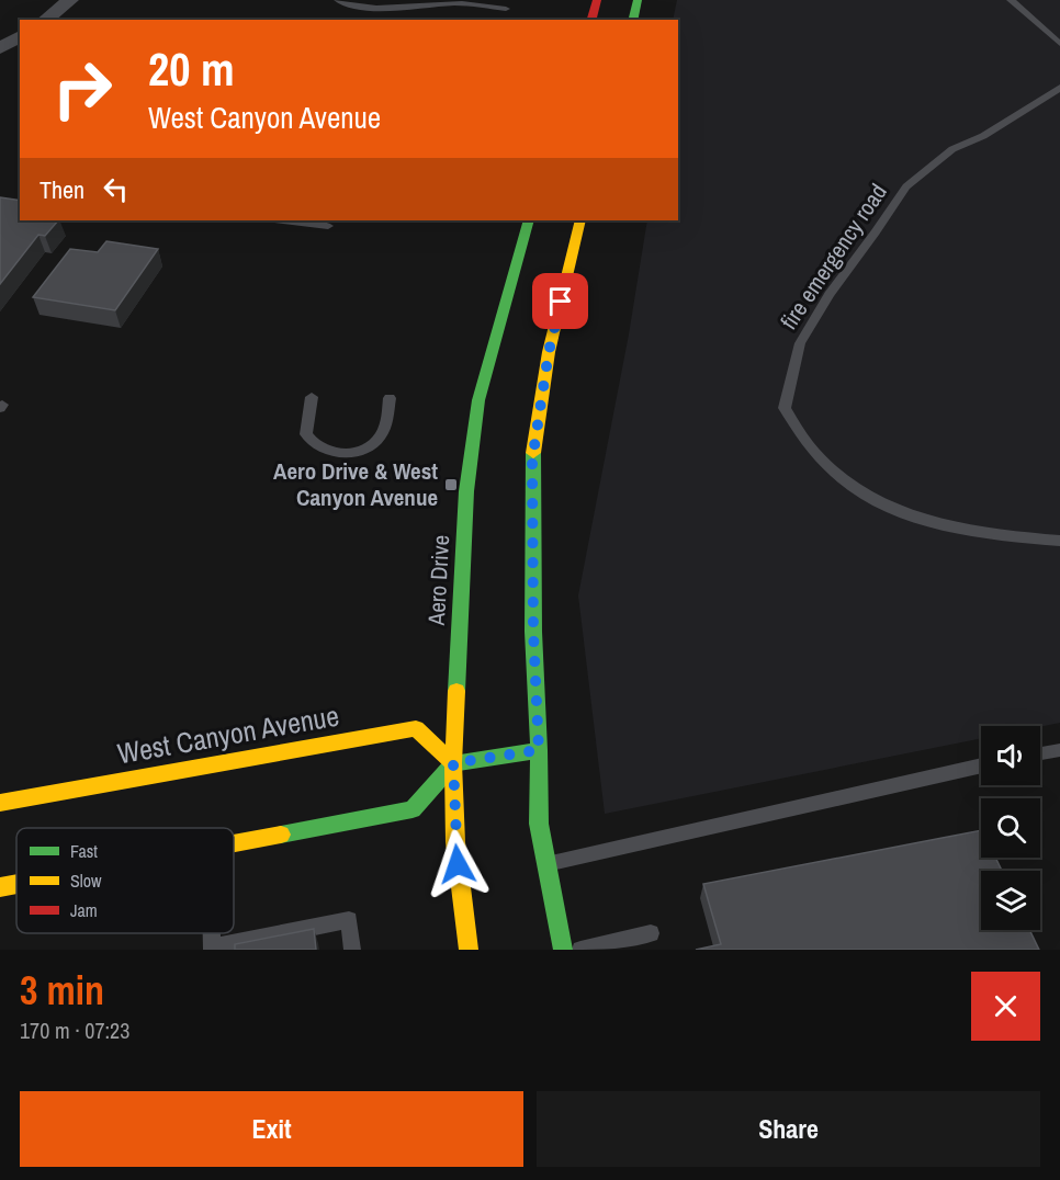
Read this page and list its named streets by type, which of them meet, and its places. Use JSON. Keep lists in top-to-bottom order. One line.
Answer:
{"streets":{"main road":["Aero Drive","West Canyon Avenue"],"lane":["fire emergency road"]},"crossings":[["Aero Drive","West Canyon Avenue"]],"places":{"transit":["Aero Drive & West Canyon Avenue"]},"legend":["Fast","Slow","Jam"],"page":{"turn":["20 m","West Canyon Avenue"],"then":"Then","heading":["3 min","170 m · 07:23"],"buttons":["Exit","Share"]}}
